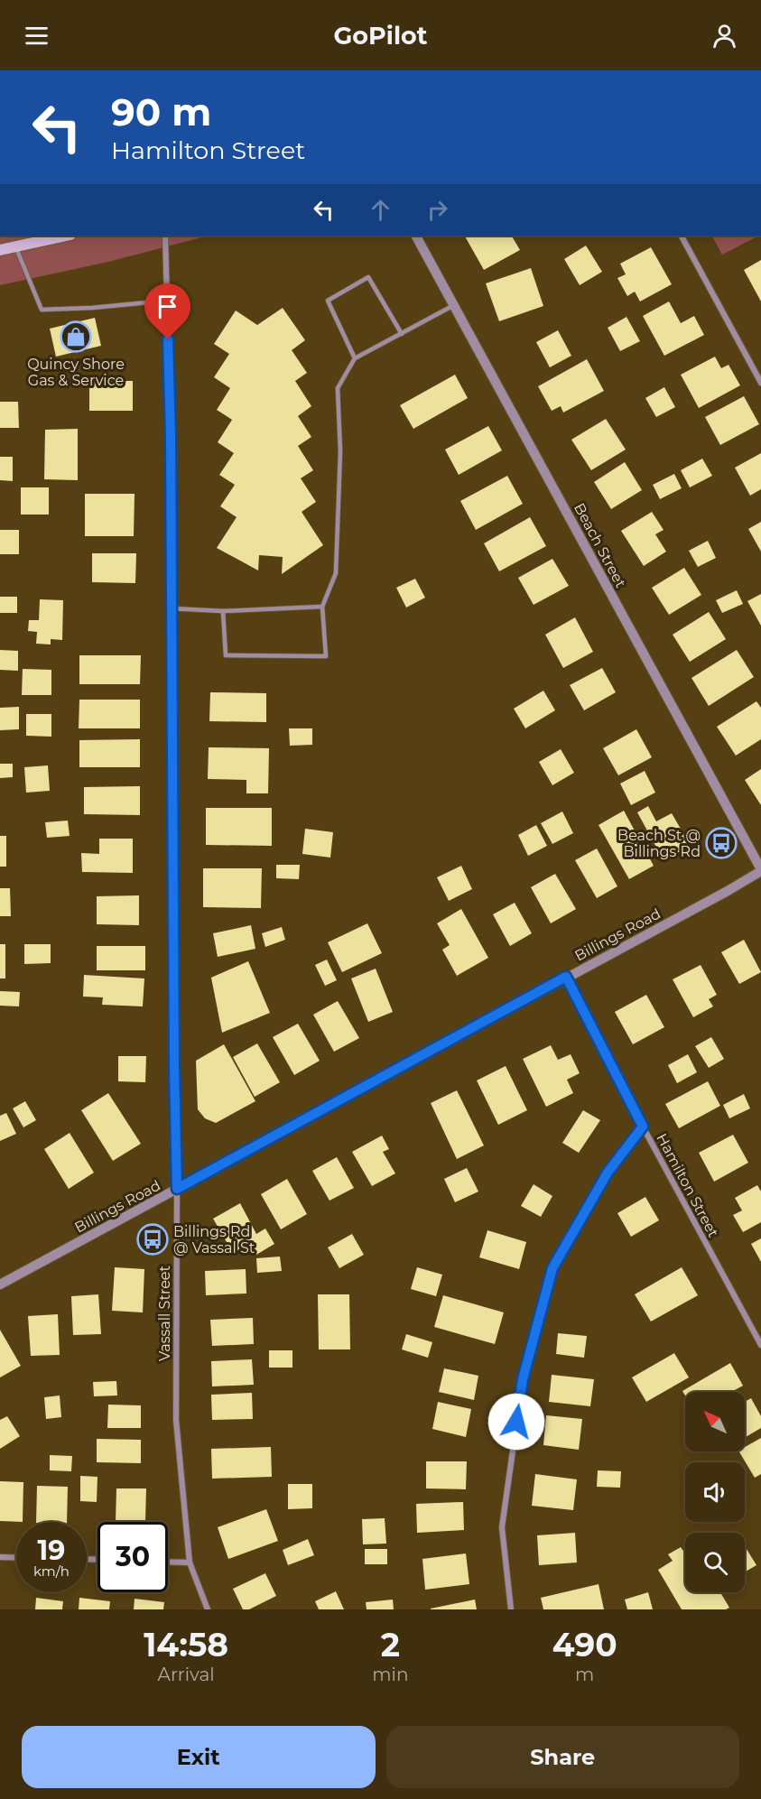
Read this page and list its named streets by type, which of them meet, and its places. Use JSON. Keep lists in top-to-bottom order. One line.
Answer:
{"streets":{"street":["Beach Street","Billings Road","Hamilton Street","Vassall Street"]},"crossings":[["Beach Street","Billings Road"],["Billings Road","Hamilton Street"],["Billings Road","Vassall Street"]],"places":{"shop":["Quincy Shore Gas & Service"],"bus stop":["Beach St @ Billings Rd","Billings Rd @ Vassal St"]},"north":"top left","page":{"header":"GoPilot","turn":["90 m","Hamilton Street"],"speed":"19 km/h","limit":"30","eta":["14:58","Arrival","2","min","490","m"],"buttons":["Exit","Share"]}}
